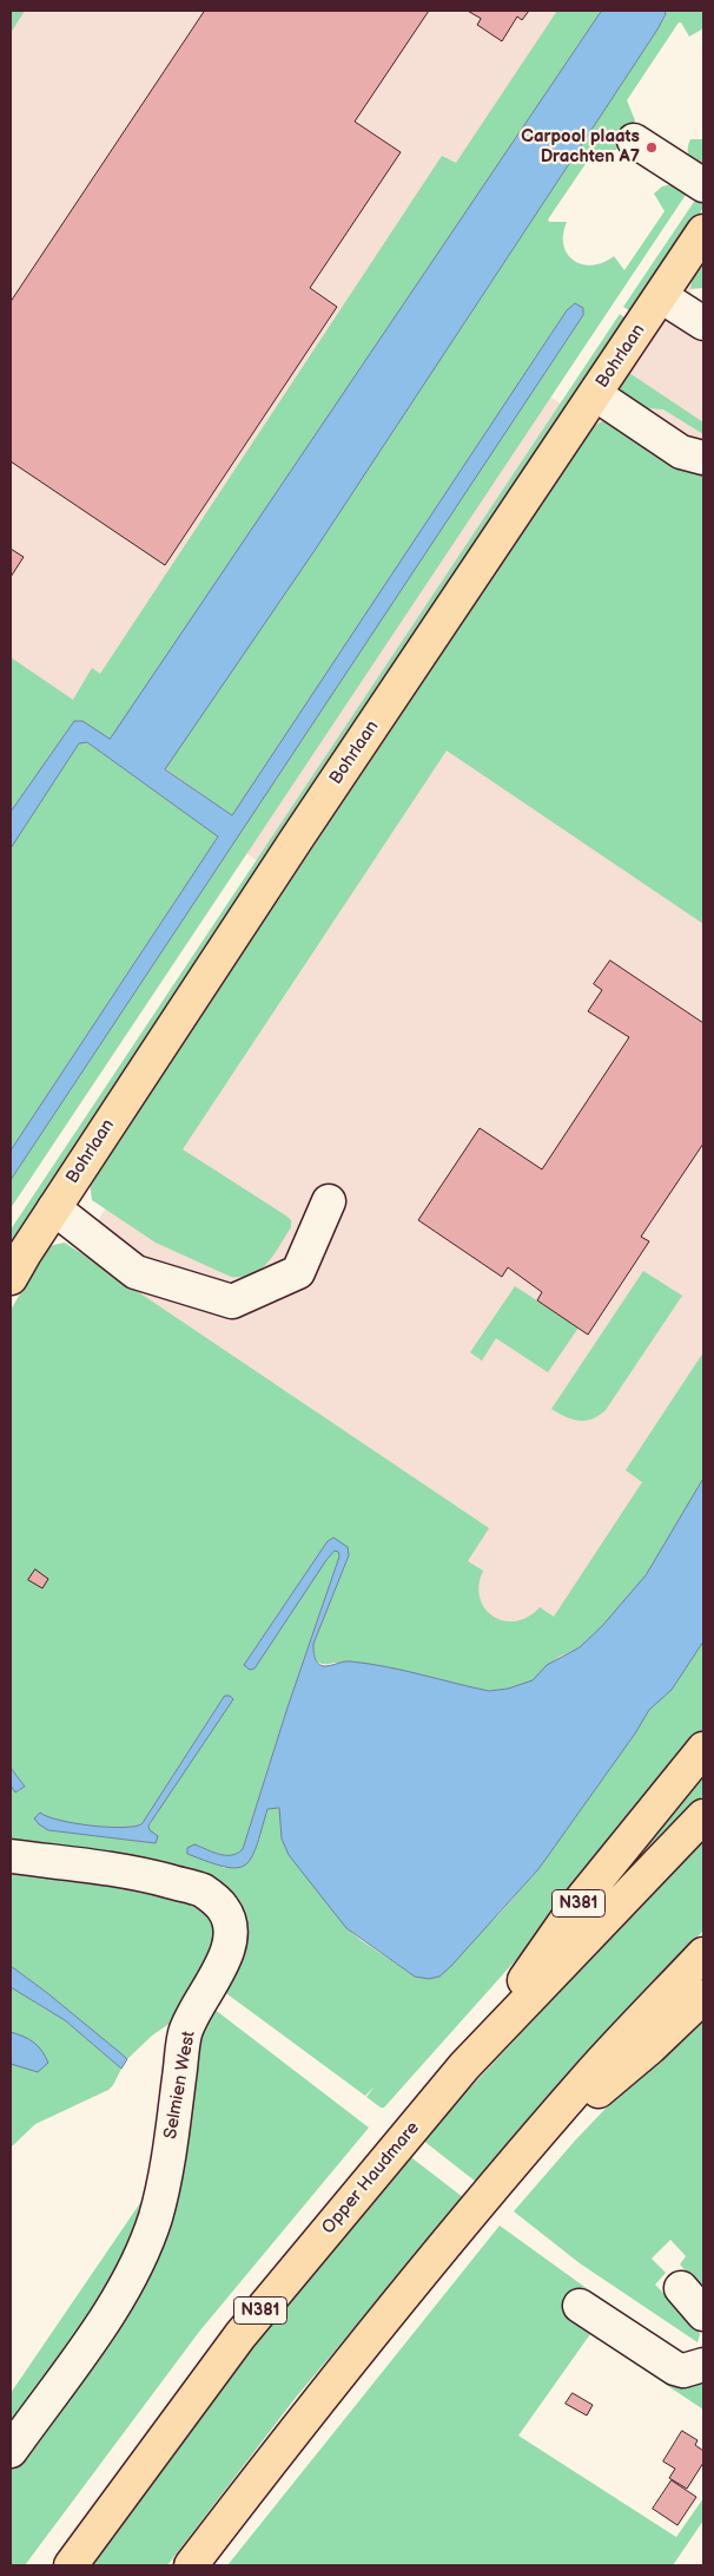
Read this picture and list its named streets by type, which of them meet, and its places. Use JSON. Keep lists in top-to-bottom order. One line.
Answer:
{"streets":{"main road":["Bohrlaan","N381","Opper Haudmare"],"street":["Selmien West"]},"crossings":[["N381","Opper Haudmare"]],"places":["Carpool plaats Drachten A7"]}
